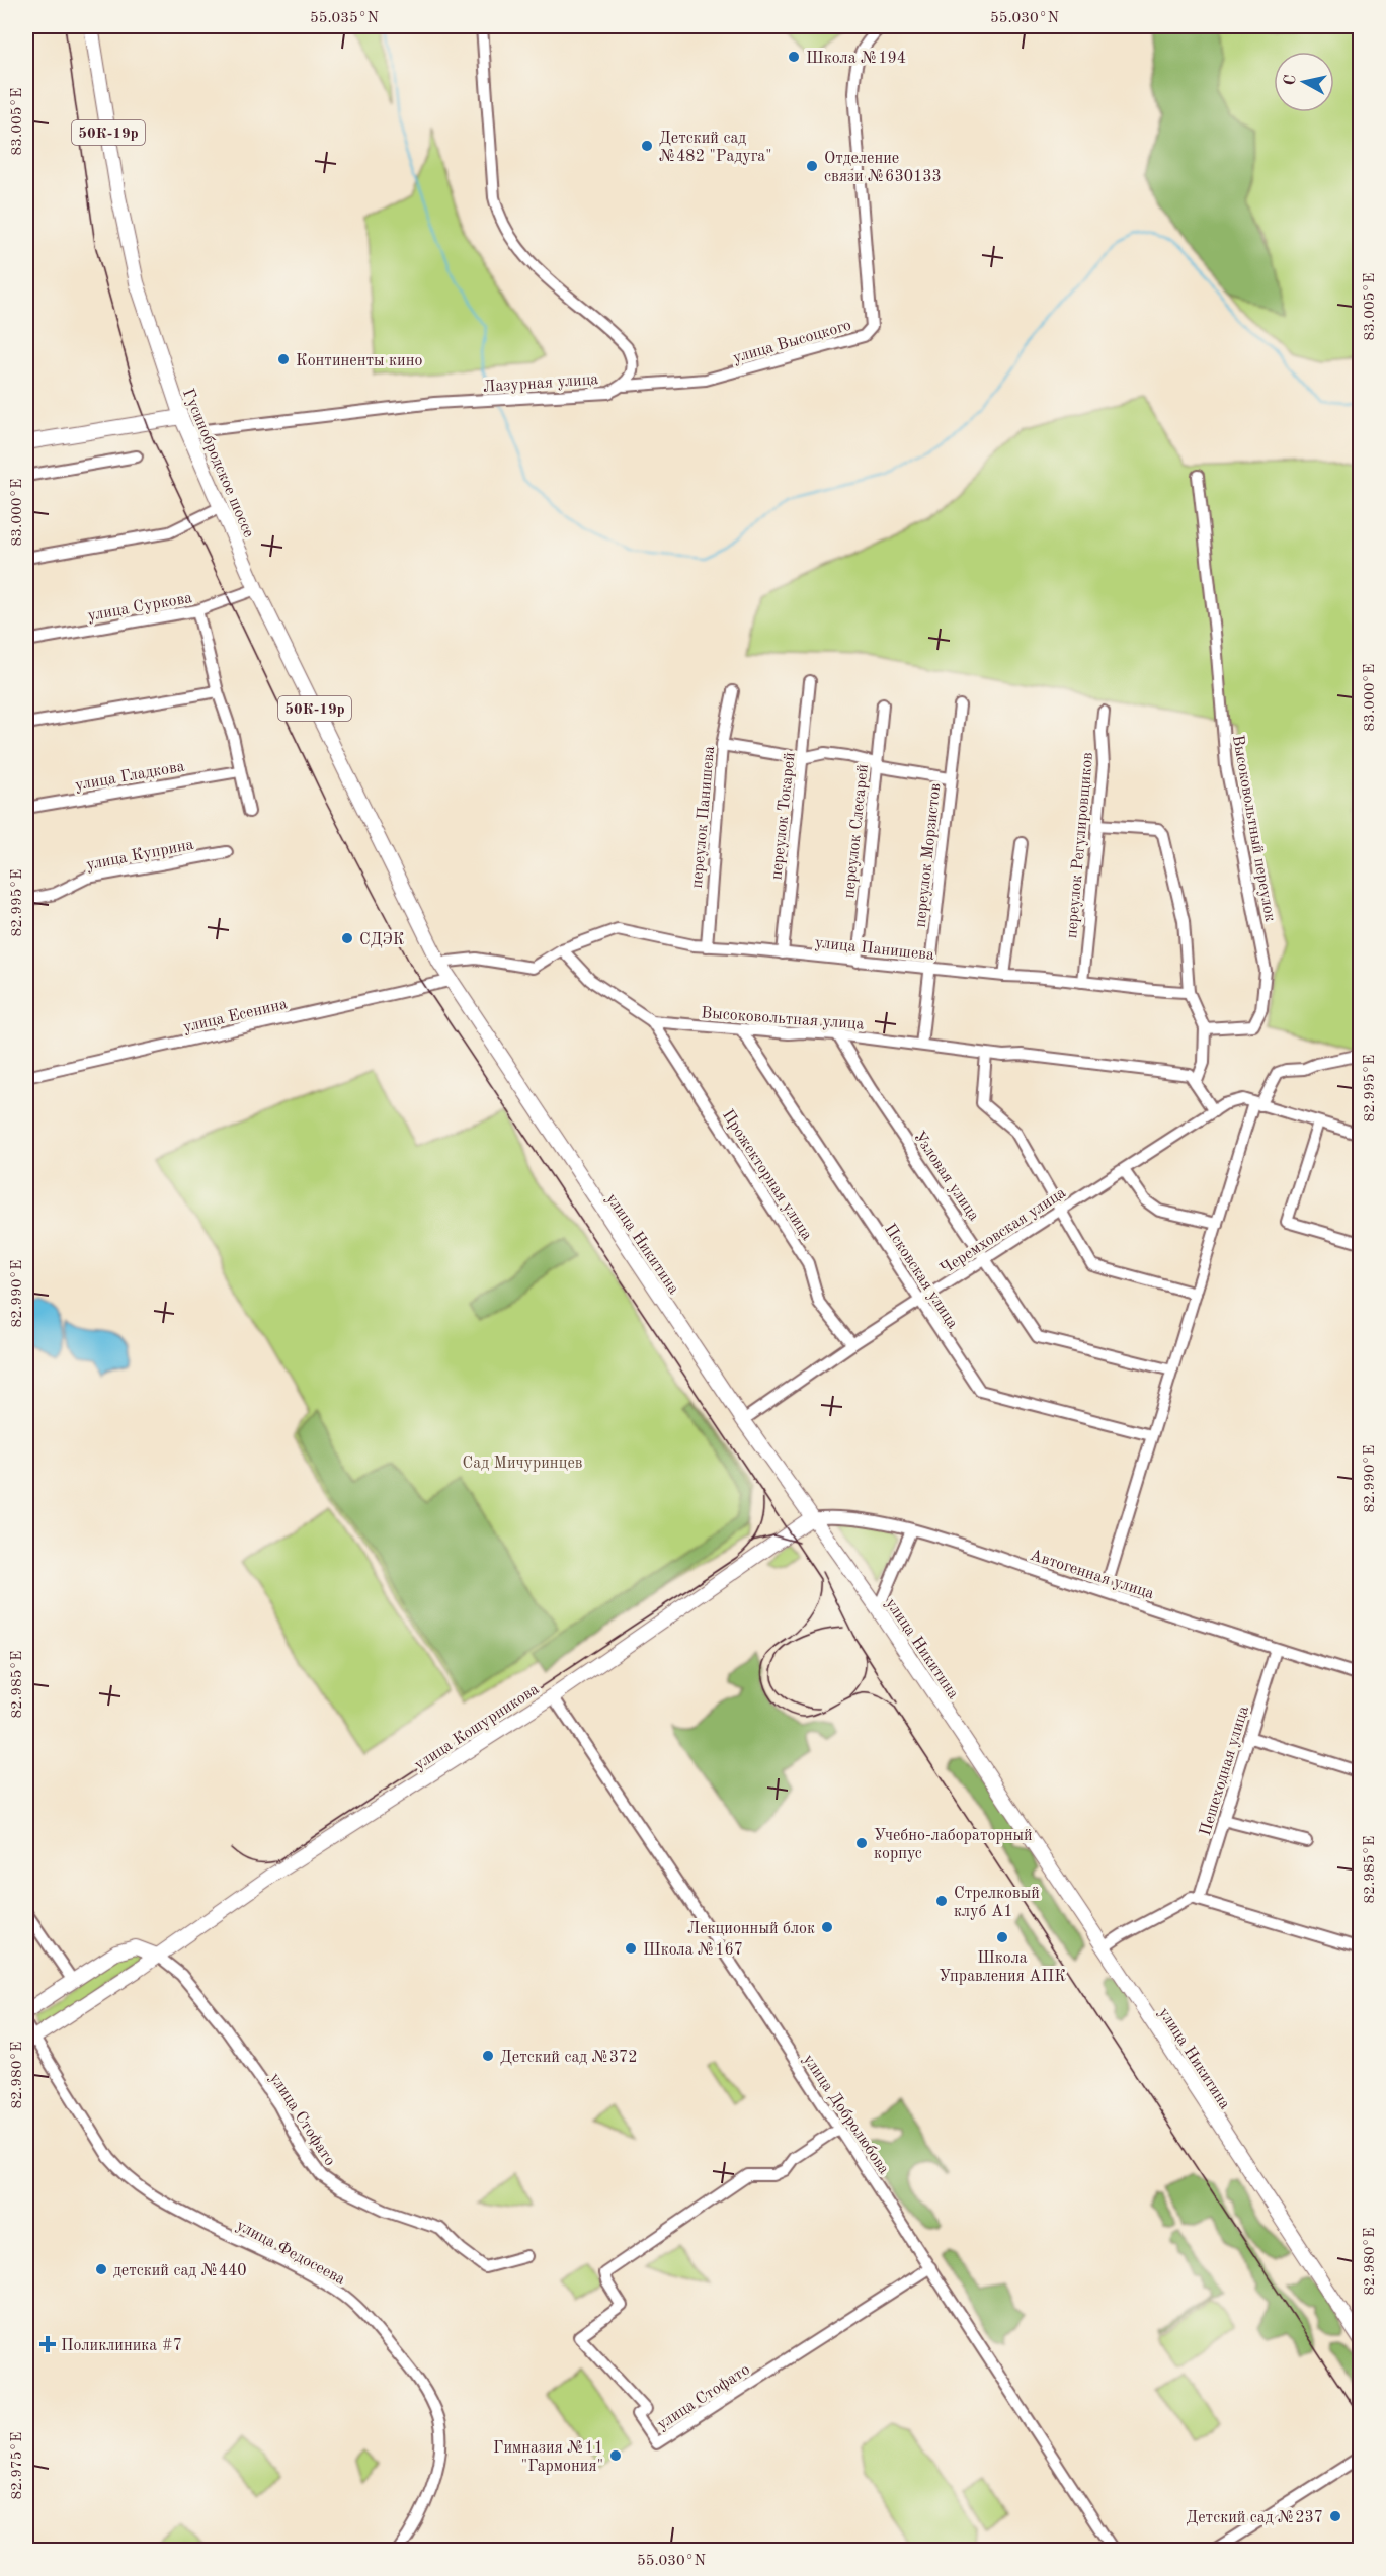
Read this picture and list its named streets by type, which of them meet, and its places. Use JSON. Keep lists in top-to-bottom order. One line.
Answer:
{"streets":{"main road":["50К-19р","Гусинобродское шоссе","улица Никитина","улица Кошурникова"],"street":["улица Высоцкого","Лазурная улица","улица Суркова","улица Гладкова","переулок Токарей","переулок Панишева","Высоковольтный переулок","переулок Слесарей","переулок Регулировщиков","улица Куприна","переулок Морзистов","улица Панишева","улица Есенина","Высоковольтная улица","Прожекторная улица","Узловая улица","Черемховская улица","Псковская улица","Автогенная улица","Пешеходная улица","улица Добролюбова","улица Стофато","улица Федосеева"]},"crossings":[["улица Высоцкого","Лазурная улица"],["Лазурная улица","Гусинобродское шоссе"],["Гусинобродское шоссе","улица Суркова"],["Гусинобродское шоссе","улица Есенина"],["Гусинобродское шоссе","улица Никитина"],["переулок Токарей","улица Панишева"],["переулок Панишева","улица Панишева"],["переулок Слесарей","улица Панишева"],["переулок Регулировщиков","улица Панишева"],["переулок Морзистов","улица Панишева"],["переулок Морзистов","Высоковольтная улица"],["улица Панишева","Высоковольтная улица"],["улица Есенина","улица Никитина"],["Высоковольтная улица","Прожекторная улица"],["Высоковольтная улица","Узловая улица"],["Высоковольтная улица","Псковская улица"],["Прожекторная улица","Черемховская улица"],["Узловая улица","Черемховская улица"],["Черемховская улица","улица Никитина"],["Черемховская улица","Псковская улица"],["улица Никитина","Автогенная улица"],["улица Никитина","улица Кошурникова"],["Автогенная улица","улица Кошурникова"],["Автогенная улица","Пешеходная улица"],["улица Кошурникова","улица Добролюбова"],["улица Кошурникова","улица Стофато"],["улица Кошурникова","улица Федосеева"],["улица Добролюбова","улица Стофато"]],"parks":["Сад Мичуринцев"],"places":{"other":["Школа №194","Детский сад №482 \"Радуга\"","Отделение связи №630133","Континенты кино","СДЭК","Учебно-лабораторный корпус","Стрелковый клуб А1","Лекционный блок","Школа Управления АПК","Школа №167","Детский сад №372","детский сад №440","Гимназия №11 \"Гармония\"","Детский сад №237"],"health":["Поликлиника #7"]},"north":"left","coordinates":["55.035°N","55.030°N","83.005°E","83.000°E","82.995°E","82.990°E","82.985°E","82.980°E","82.975°E"]}
